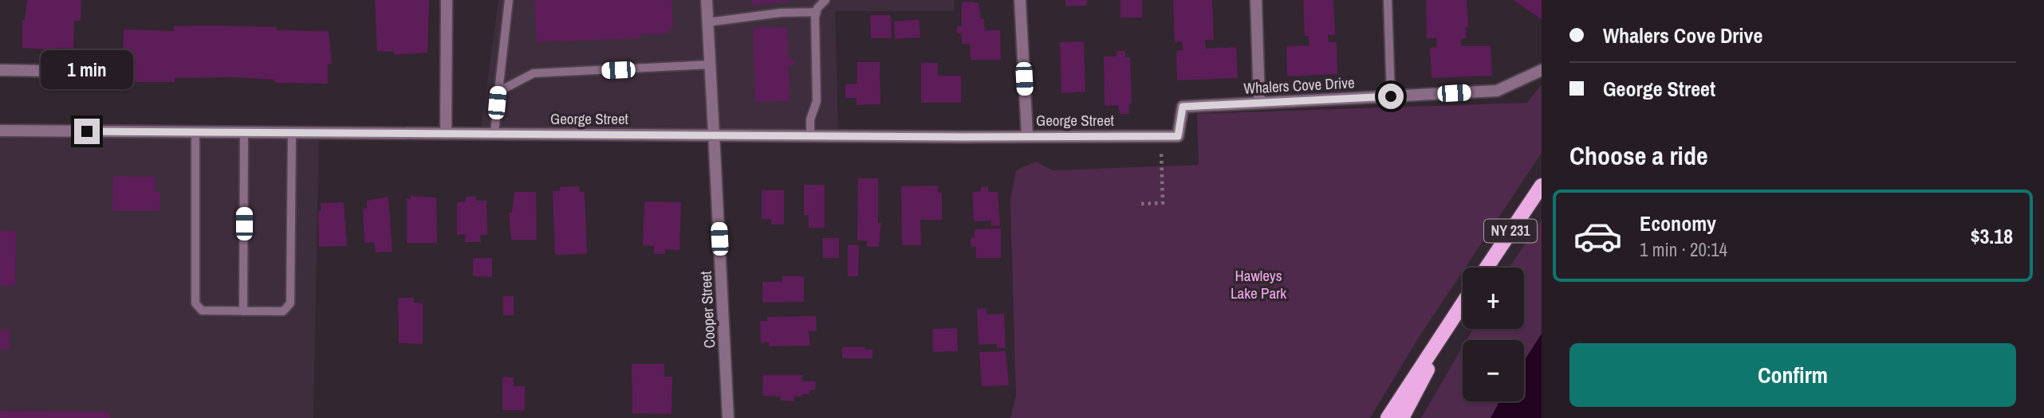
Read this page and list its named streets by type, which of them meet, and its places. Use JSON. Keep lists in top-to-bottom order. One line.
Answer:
{"streets":{"main road":["NY 231"],"street":["Whalers Cove Drive","George Street","Cooper Street"]},"crossings":[["Whalers Cove Drive","George Street"],["George Street","Cooper Street"]],"parks":["Hawleys Lake Park"],"page":{"banner":["Whalers Cove Drive","George Street"],"bubble":"1 min","heading":"Choose a ride","list":[{"name":"Economy","note":"1 min · 20:14","value":"$3.18"}],"map_buttons":["+","−"],"buttons":"Confirm"}}
